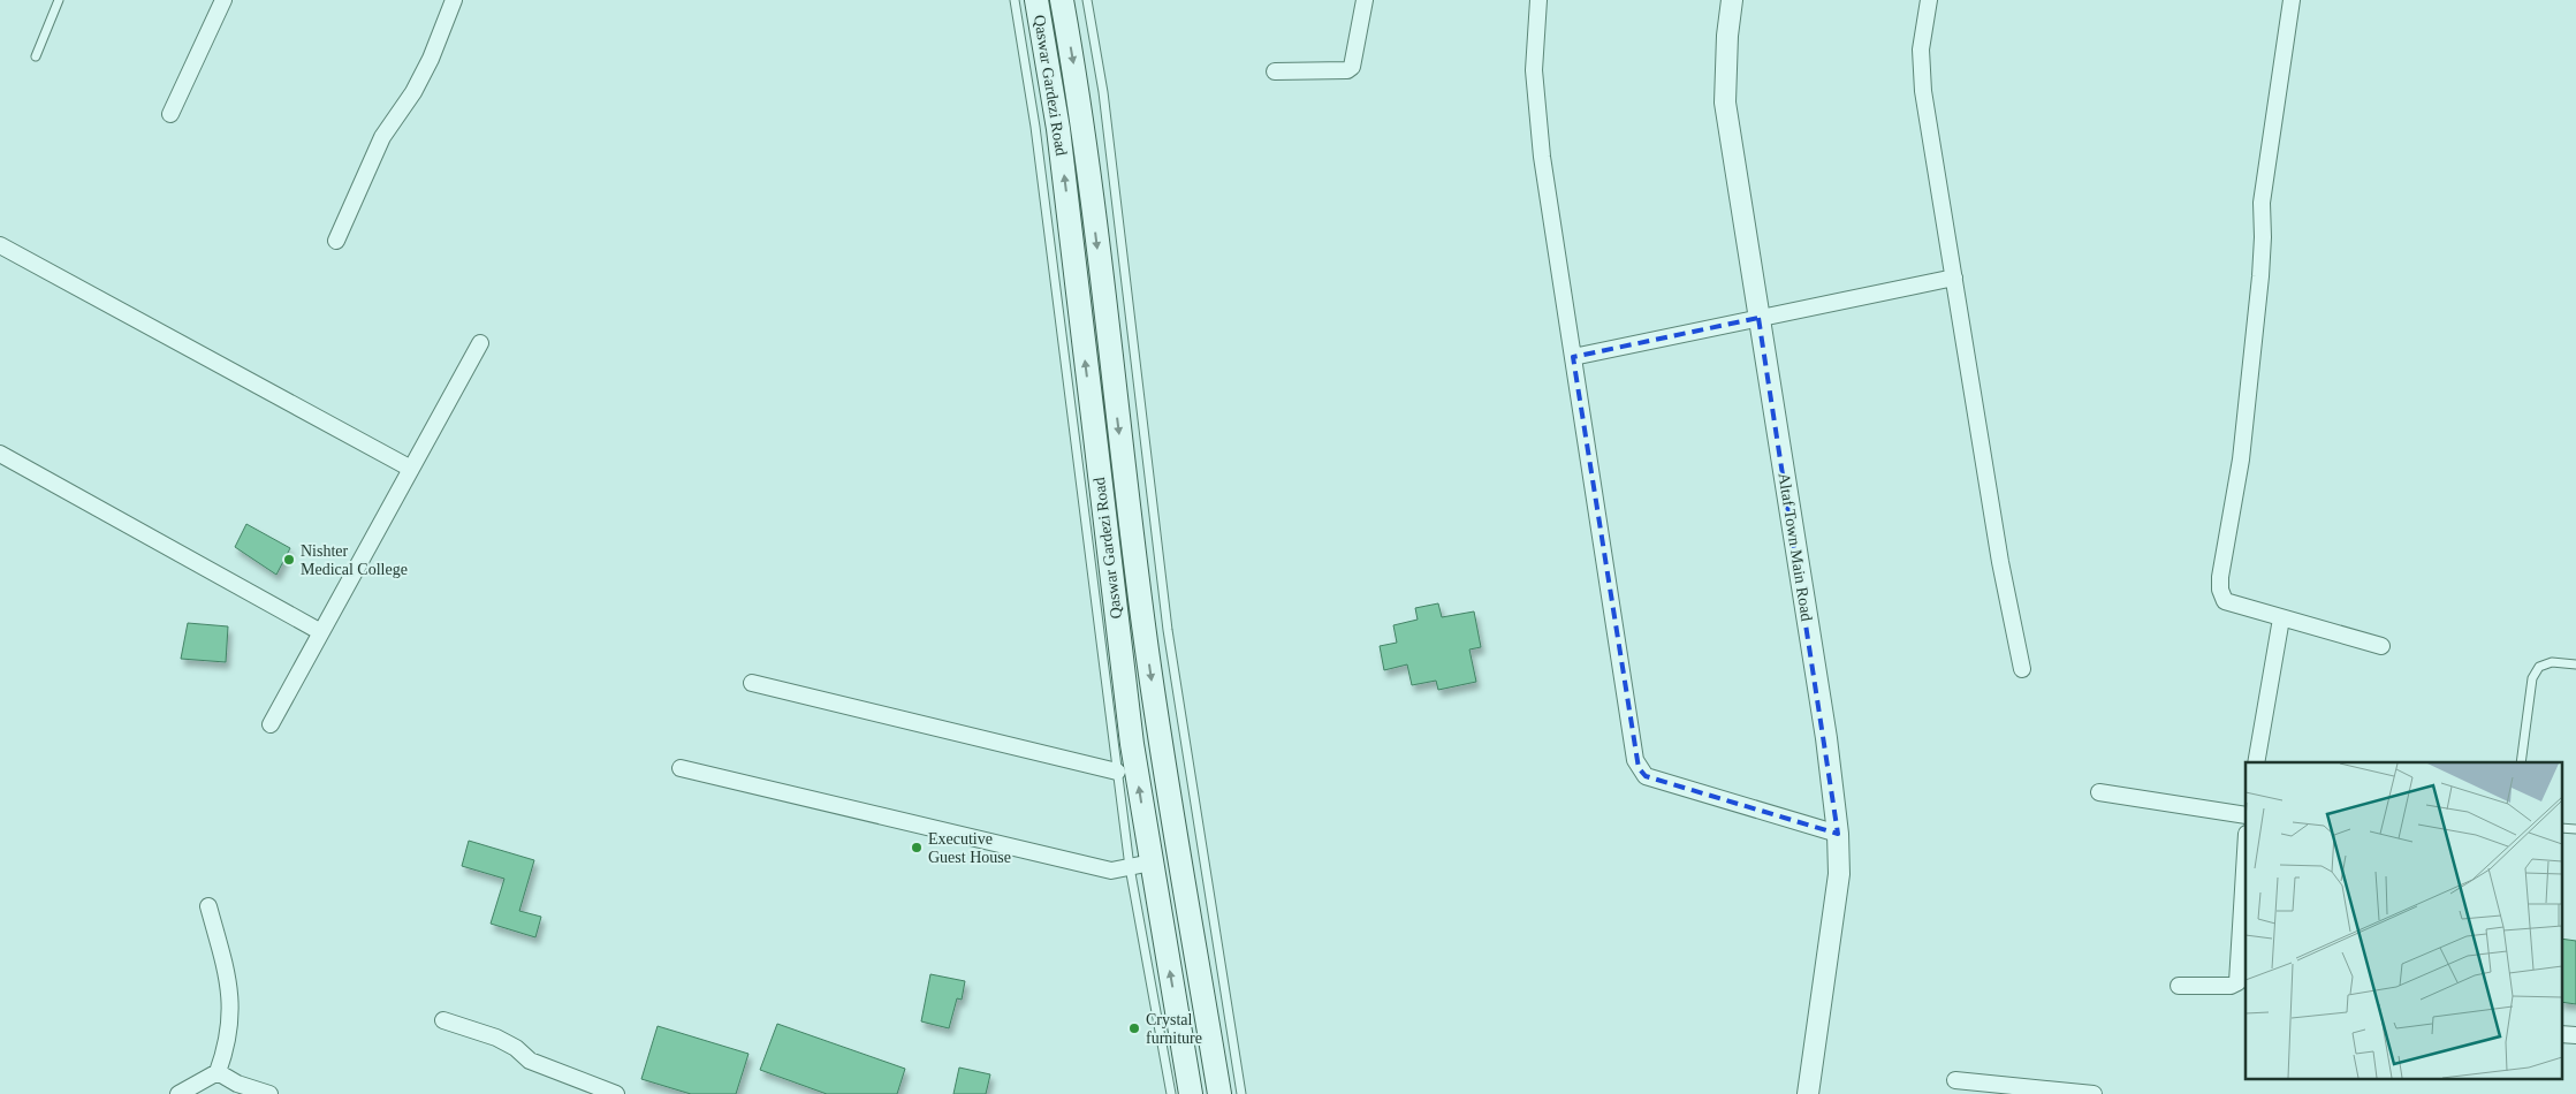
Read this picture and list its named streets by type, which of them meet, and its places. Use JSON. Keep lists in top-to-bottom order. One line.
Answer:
{"streets":{"main road":["Qaswar Gardezi Road"],"street":["Altaf Town Main Road"]},"places":["Nishter Medical College","Executive Guest House","Crystal furniture"]}
